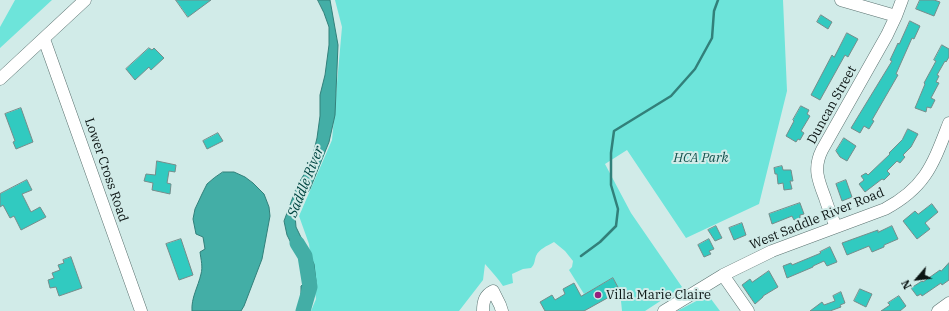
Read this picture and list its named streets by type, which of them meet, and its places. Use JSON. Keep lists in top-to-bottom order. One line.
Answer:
{"streets":{"street":["Duncan Street","Lower Cross Road","West Saddle River Road"]},"crossings":[["Duncan Street","West Saddle River Road"]],"water":["Saddle River"],"parks":["HCA Park"],"places":["Villa Marie Claire"],"north":"bottom left"}
